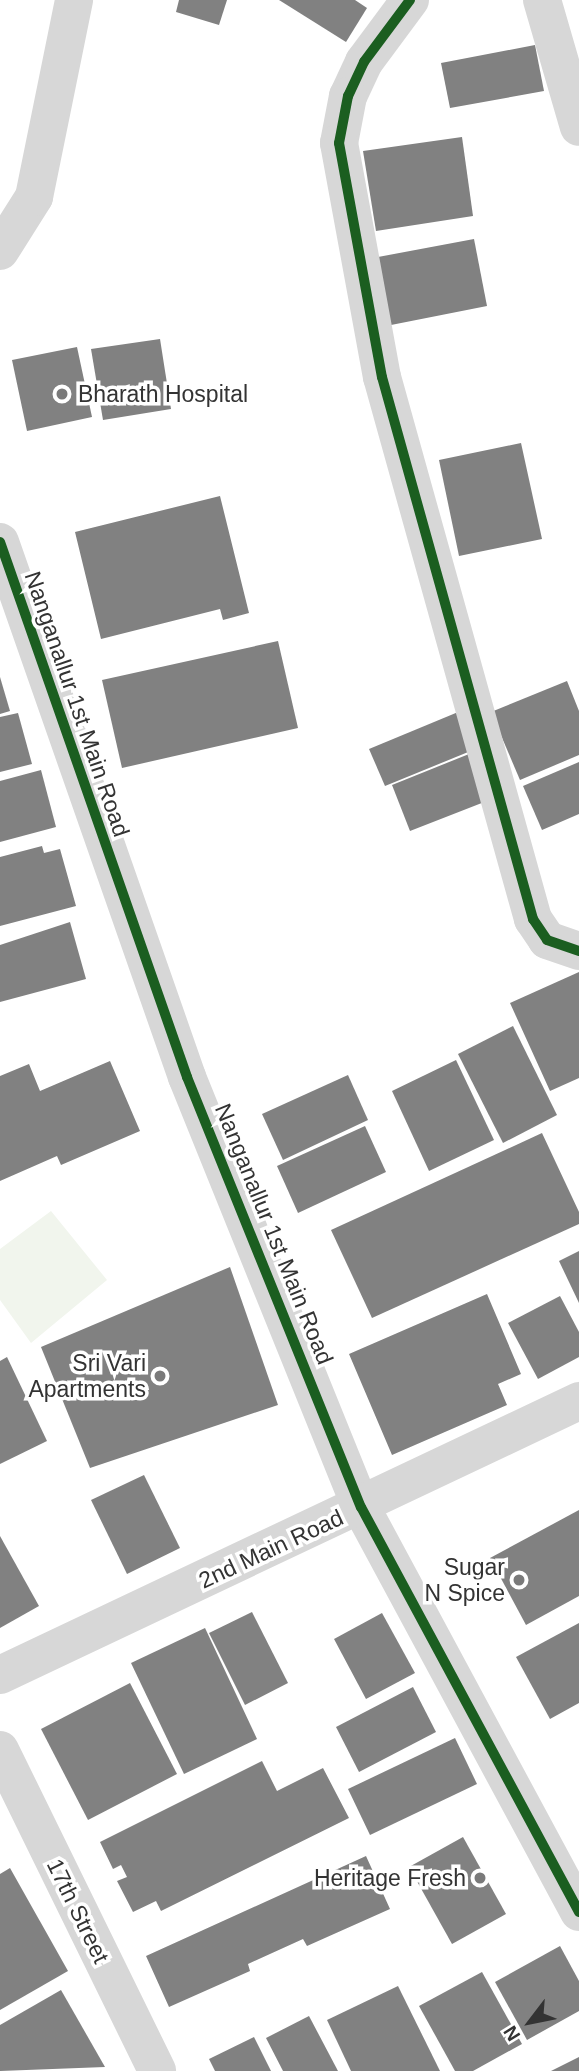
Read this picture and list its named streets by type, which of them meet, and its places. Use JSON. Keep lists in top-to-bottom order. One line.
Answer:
{"streets":{"street":["Nanganallur 1st Main Road","2nd Main Road","17th Street"]},"crossings":[["Nanganallur 1st Main Road","2nd Main Road"]],"places":["Bharath Hospital","Sri Vari Apartments","Sugar N Spice","Heritage Fresh"],"north":"bottom left"}
